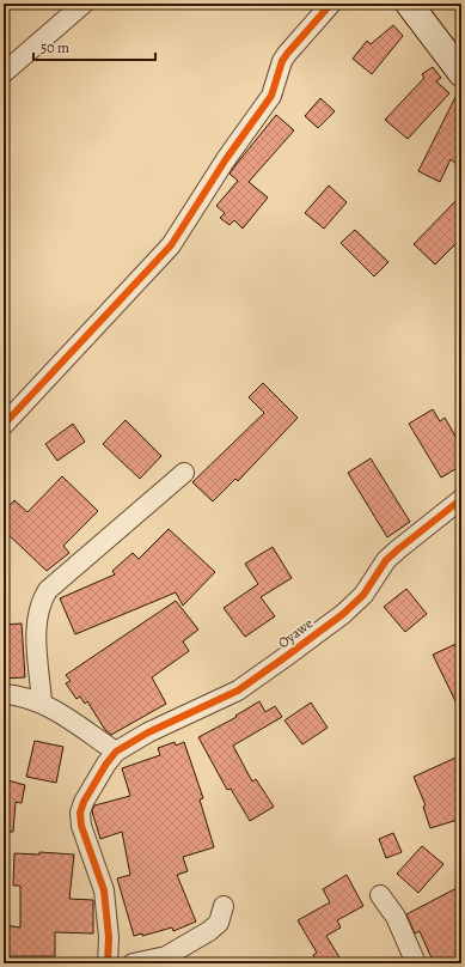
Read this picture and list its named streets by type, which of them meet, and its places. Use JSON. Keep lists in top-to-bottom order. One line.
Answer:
{"streets":{"street":["Oyawe"]},"scale_bar":"50 m"}
